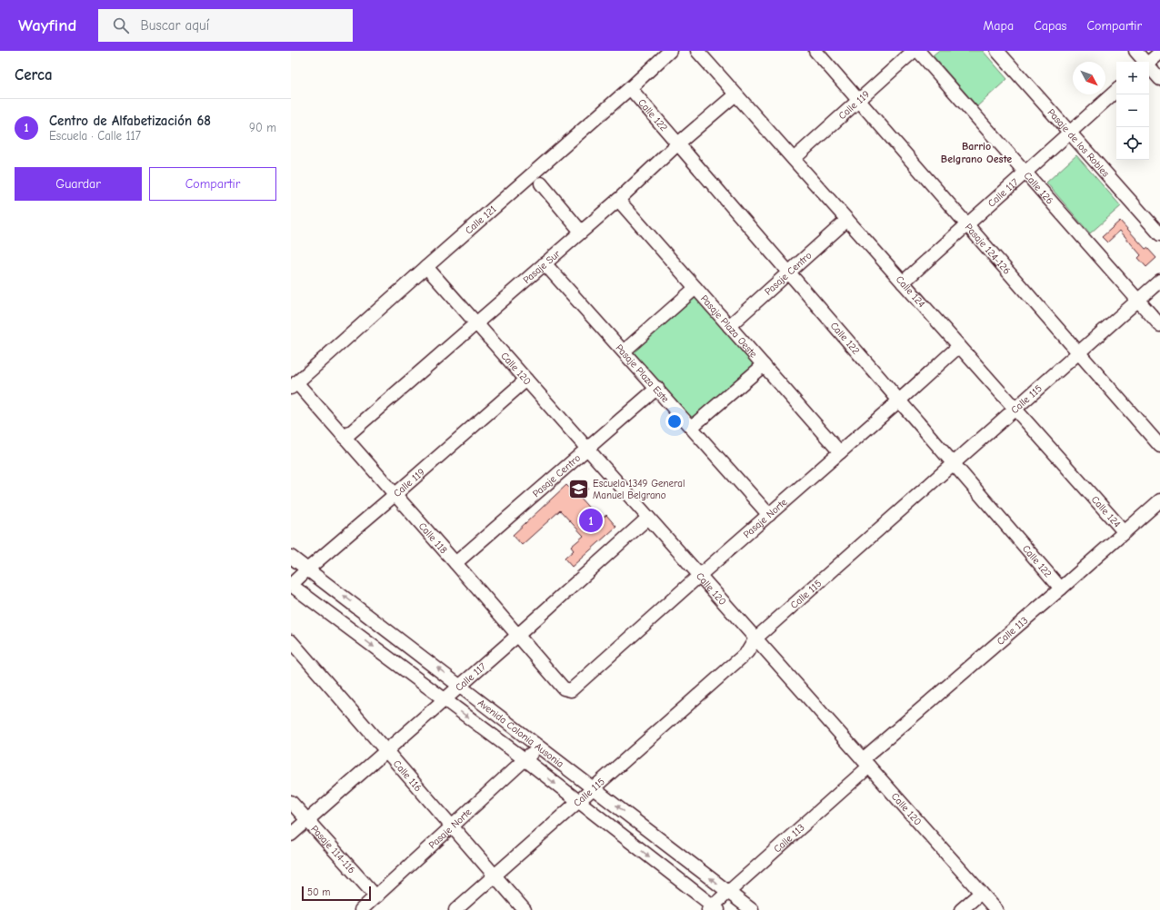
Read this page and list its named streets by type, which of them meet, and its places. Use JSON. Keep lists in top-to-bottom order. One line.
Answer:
{"streets":{"street":["Calle 119","Calle 122","Pasaje de los Robles","Calle 126","Calle 117","Calle 121","Pasaje 124-126","Pasaje Sur","Pasaje Centro","Calle 124","Pasaje Plaza Oeste","Calle 120","Pasaje Plaza Este","Calle 115","Pasaje Norte","Calle 118","Calle 113","Avenida Colonia Ausonia","Calle 116","Pasaje 114-116"]},"crossings":[["Calle 119","Pasaje 124-126"],["Calle 119","Calle 124"],["Calle 119","Calle 120"],["Calle 119","Calle 118"],["Calle 119","Avenida Colonia Ausonia"],["Calle 122","Calle 121"],["Calle 122","Pasaje Sur"],["Calle 122","Pasaje Centro"],["Calle 122","Calle 115"],["Calle 122","Pasaje Norte"],["Calle 122","Calle 113"],["Pasaje de los Robles","Calle 117"],["Calle 126","Calle 117"],["Calle 126","Calle 115"],["Calle 117","Pasaje 124-126"],["Calle 117","Calle 124"],["Calle 117","Calle 120"],["Calle 117","Calle 118"],["Calle 117","Avenida Colonia Ausonia"],["Calle 117","Calle 116"],["Calle 117","Pasaje 114-116"],["Calle 121","Calle 120"],["Calle 121","Calle 118"],["Pasaje 124-126","Calle 115"],["Pasaje Sur","Calle 124"],["Pasaje Sur","Pasaje Plaza Oeste"],["Pasaje Sur","Calle 120"],["Pasaje Sur","Pasaje Plaza Este"],["Pasaje Sur","Calle 118"],["Pasaje Centro","Calle 124"],["Pasaje Centro","Pasaje Plaza Oeste"],["Pasaje Centro","Calle 120"],["Pasaje Centro","Pasaje Plaza Este"],["Pasaje Centro","Calle 118"],["Calle 124","Calle 115"],["Calle 124","Pasaje Norte"],["Calle 124","Calle 113"],["Pasaje Plaza Oeste","Pasaje Norte"],["Calle 120","Calle 115"],["Calle 120","Pasaje Norte"],["Calle 120","Calle 113"],["Pasaje Plaza Este","Pasaje Norte"],["Calle 115","Avenida Colonia Ausonia"],["Calle 115","Calle 116"],["Pasaje Norte","Calle 118"],["Pasaje Norte","Avenida Colonia Ausonia"],["Pasaje Norte","Calle 116"],["Pasaje Norte","Pasaje 114-116"],["Calle 113","Avenida Colonia Ausonia"]],"districts":["Barrio Belgrano Oeste"],"places":{"school or university":["Escuela 1349 General Manuel Belgrano"]},"scale_bar":"50 m","north":"bottom right","page":{"header":"Wayfind","search":"Buscar aquí","nav":["Mapa","Capas","Compartir"],"heading":"Cerca","map_buttons":["+","−"],"list":[{"mark":"1","name":"Centro de Alfabetización 68","note":"Escuela · Calle 117","value":"90 m"}],"buttons":["Guardar","Compartir"],"pins":"1","scale":"50 m"}}
